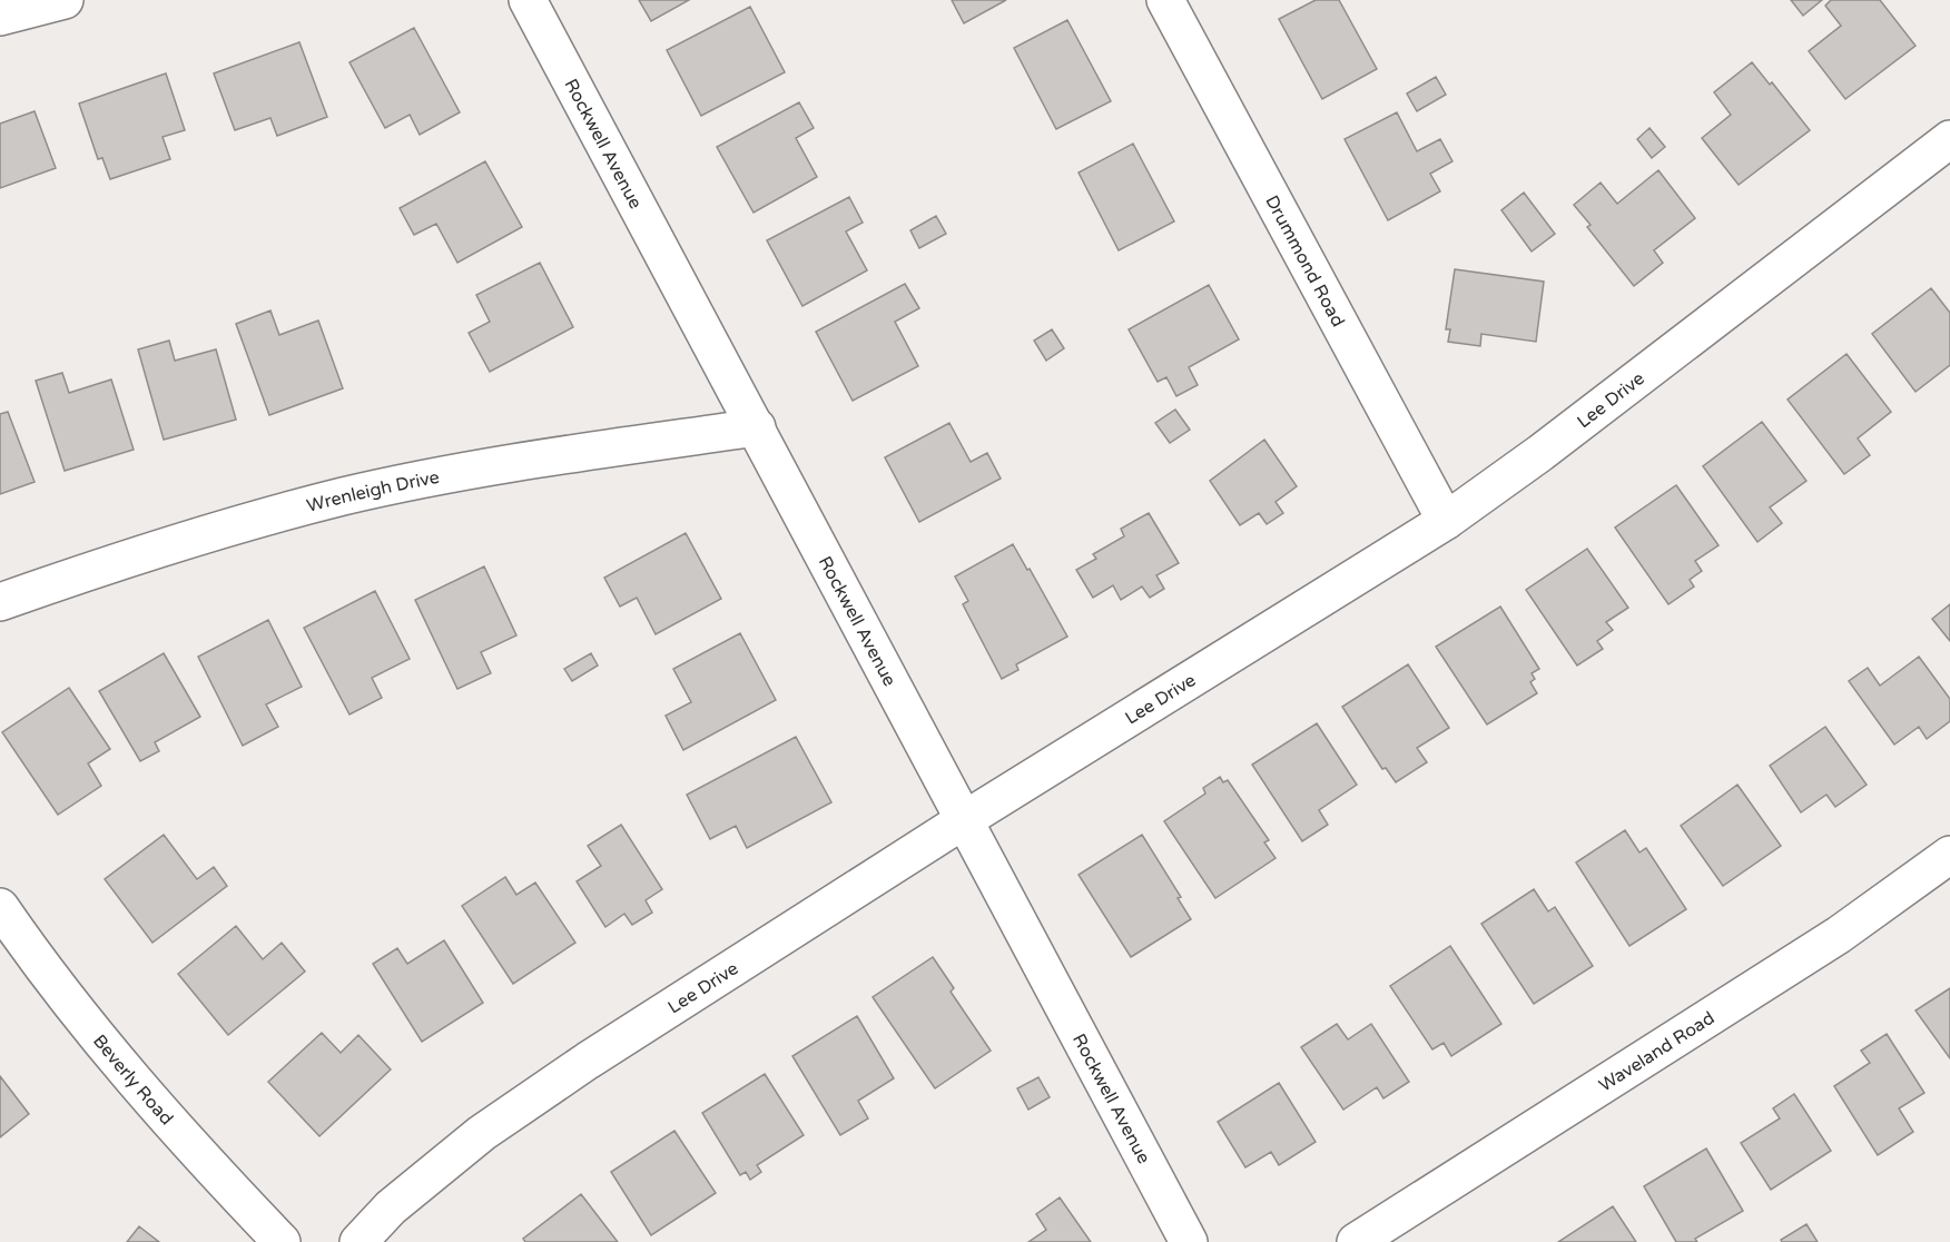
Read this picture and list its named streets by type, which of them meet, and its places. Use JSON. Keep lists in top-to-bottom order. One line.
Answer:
{"streets":{"street":["Rockwell Avenue","Drummond Road","Lee Drive","Wrenleigh Drive","Waveland Road","Beverly Road"]},"crossings":[["Rockwell Avenue","Lee Drive"],["Rockwell Avenue","Wrenleigh Drive"],["Drummond Road","Lee Drive"]]}
